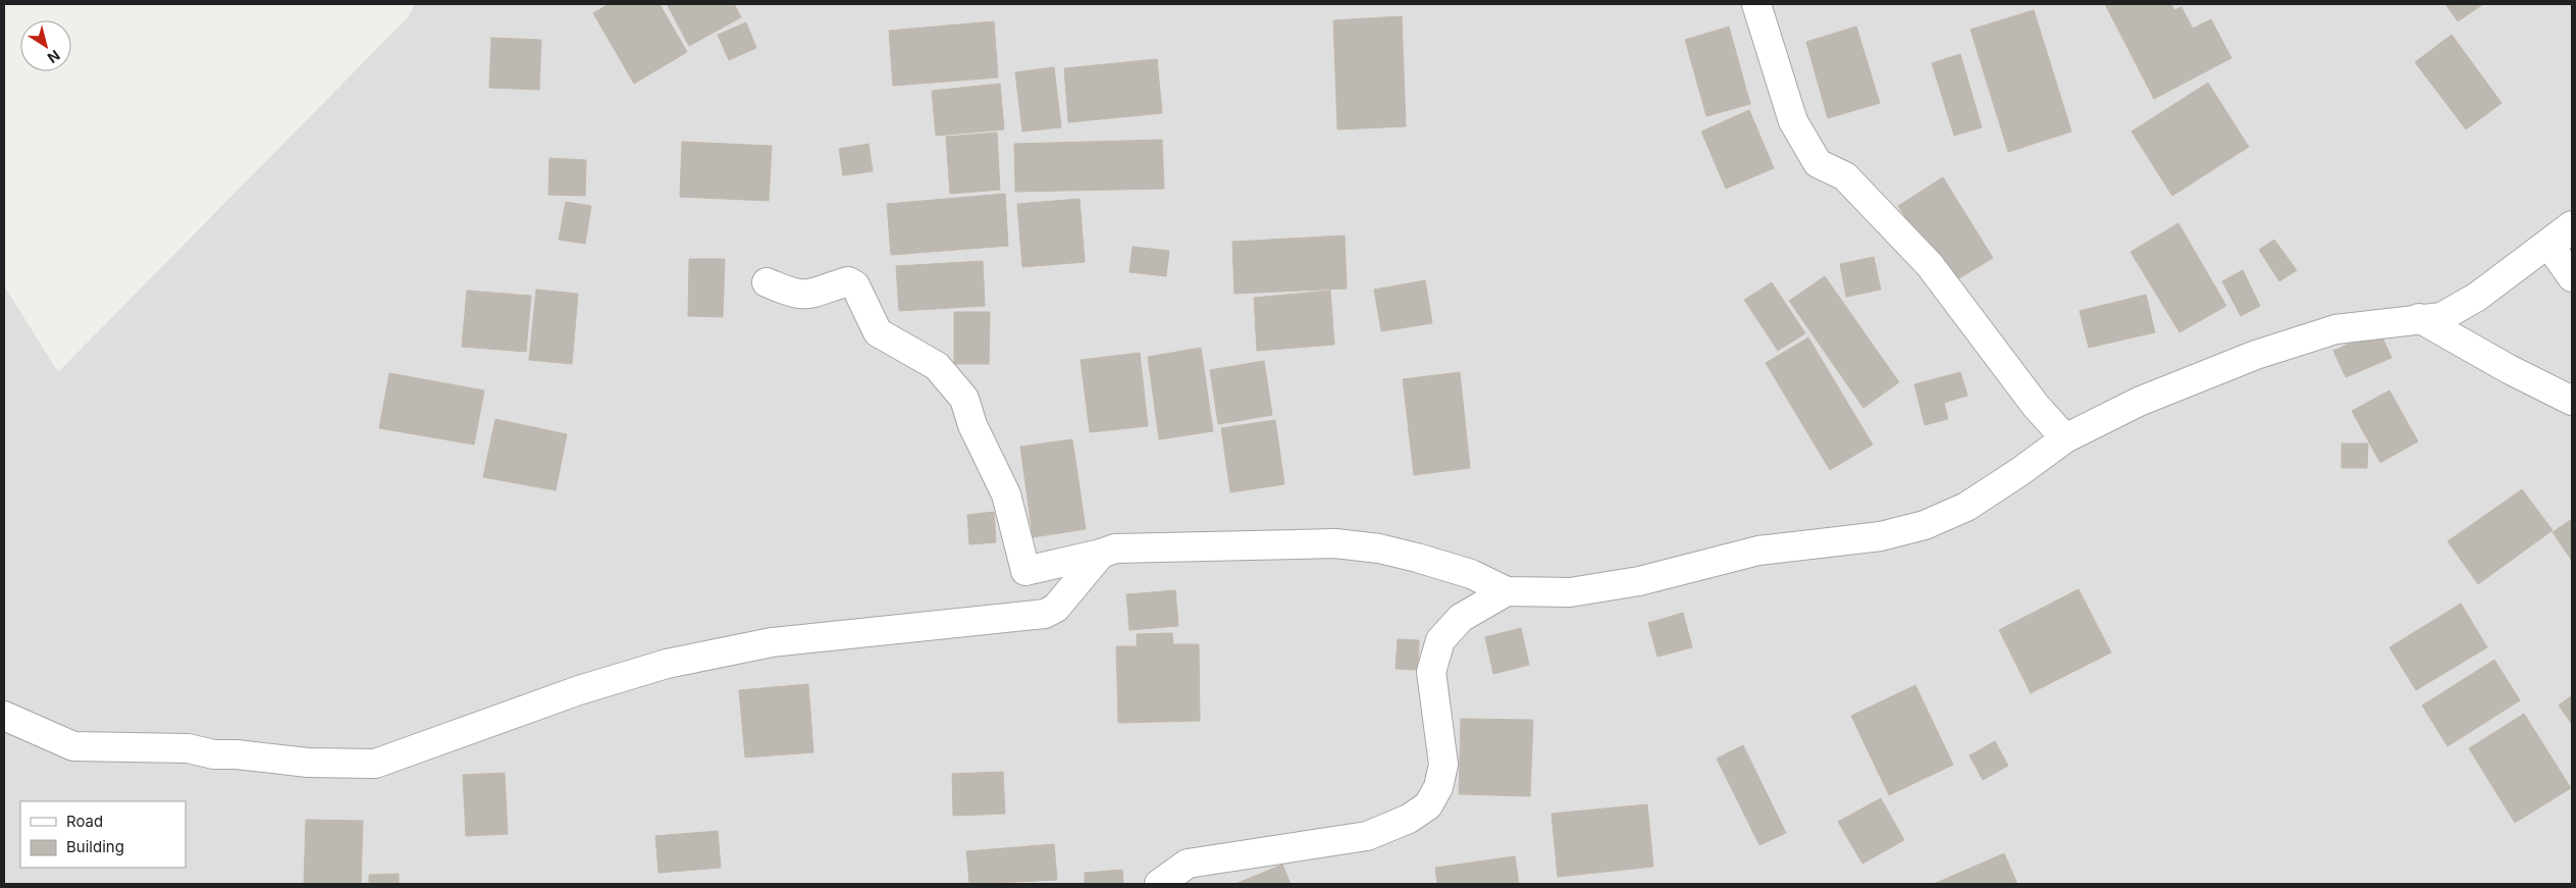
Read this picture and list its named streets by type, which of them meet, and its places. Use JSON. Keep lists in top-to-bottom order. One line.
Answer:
{"legend":["Road","Building"],"north":"bottom right"}
